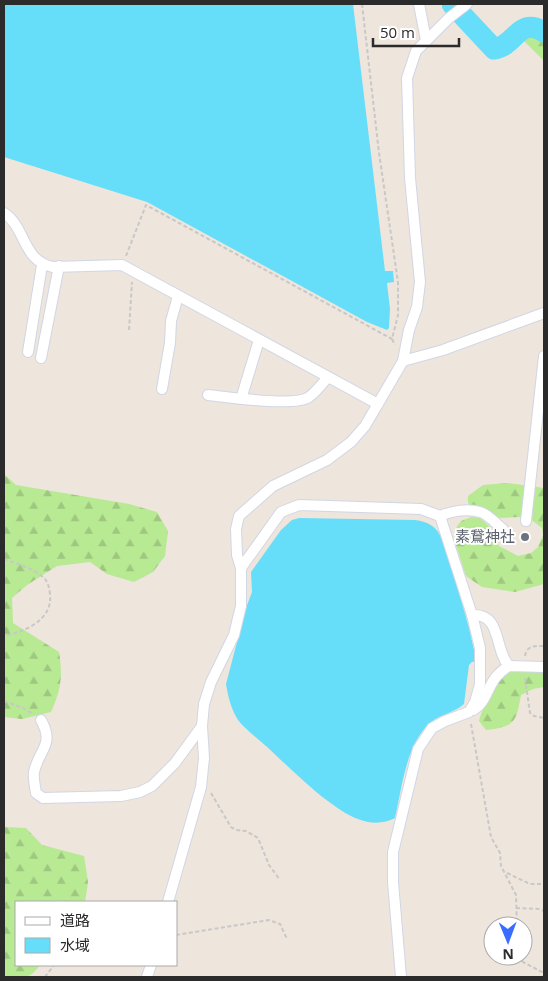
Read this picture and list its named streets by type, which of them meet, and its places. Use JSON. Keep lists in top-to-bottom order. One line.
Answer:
{"places":["素鵞神社"],"legend":["道路","水域"],"scale_bar":"50 m","north":"bottom"}
